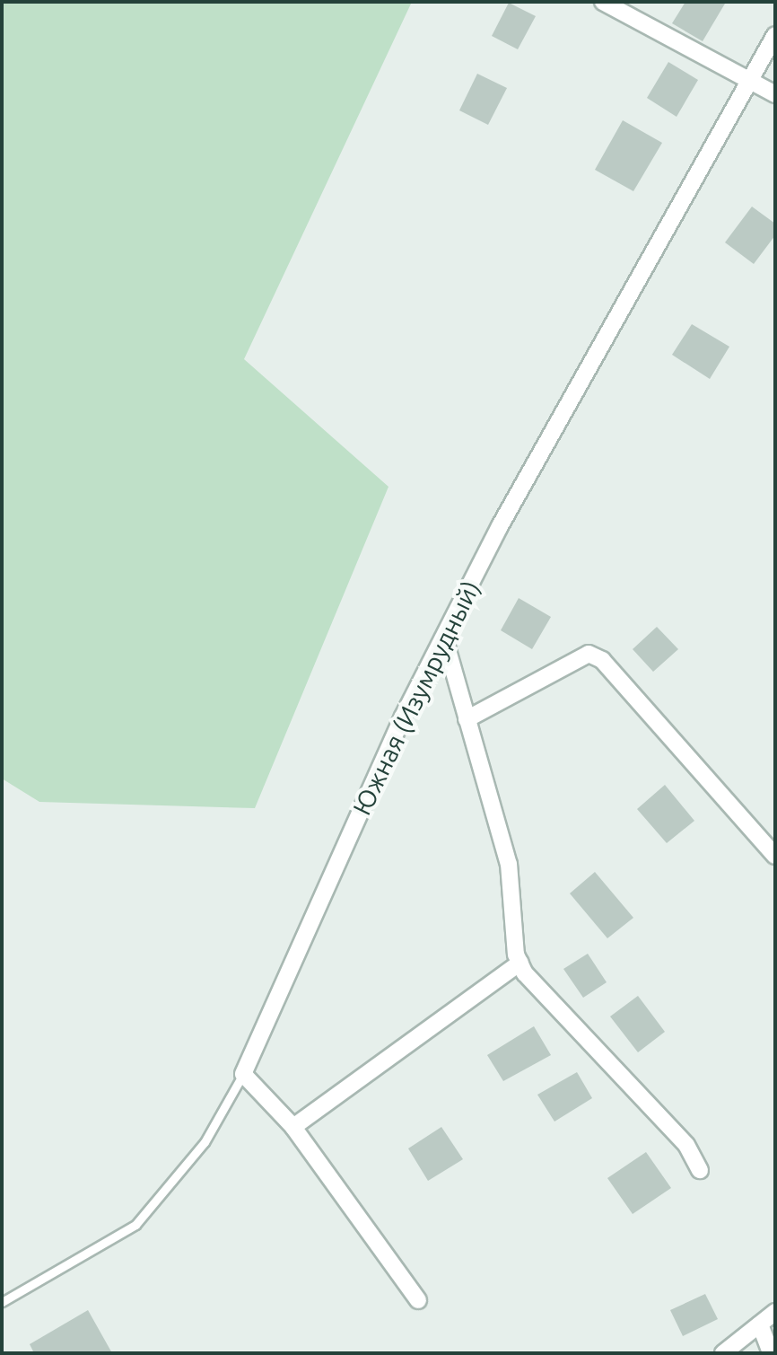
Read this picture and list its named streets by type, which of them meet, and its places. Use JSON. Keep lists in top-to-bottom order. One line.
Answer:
{"streets":{"street":["Южная (Изумрудный)"]}}
